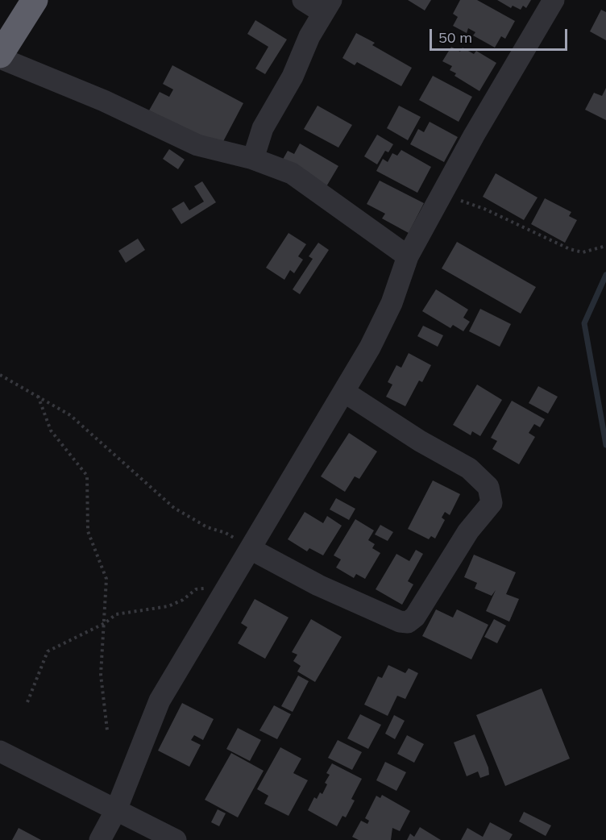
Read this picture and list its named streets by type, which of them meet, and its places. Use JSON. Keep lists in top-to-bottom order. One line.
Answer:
{"scale_bar":"50 m"}
